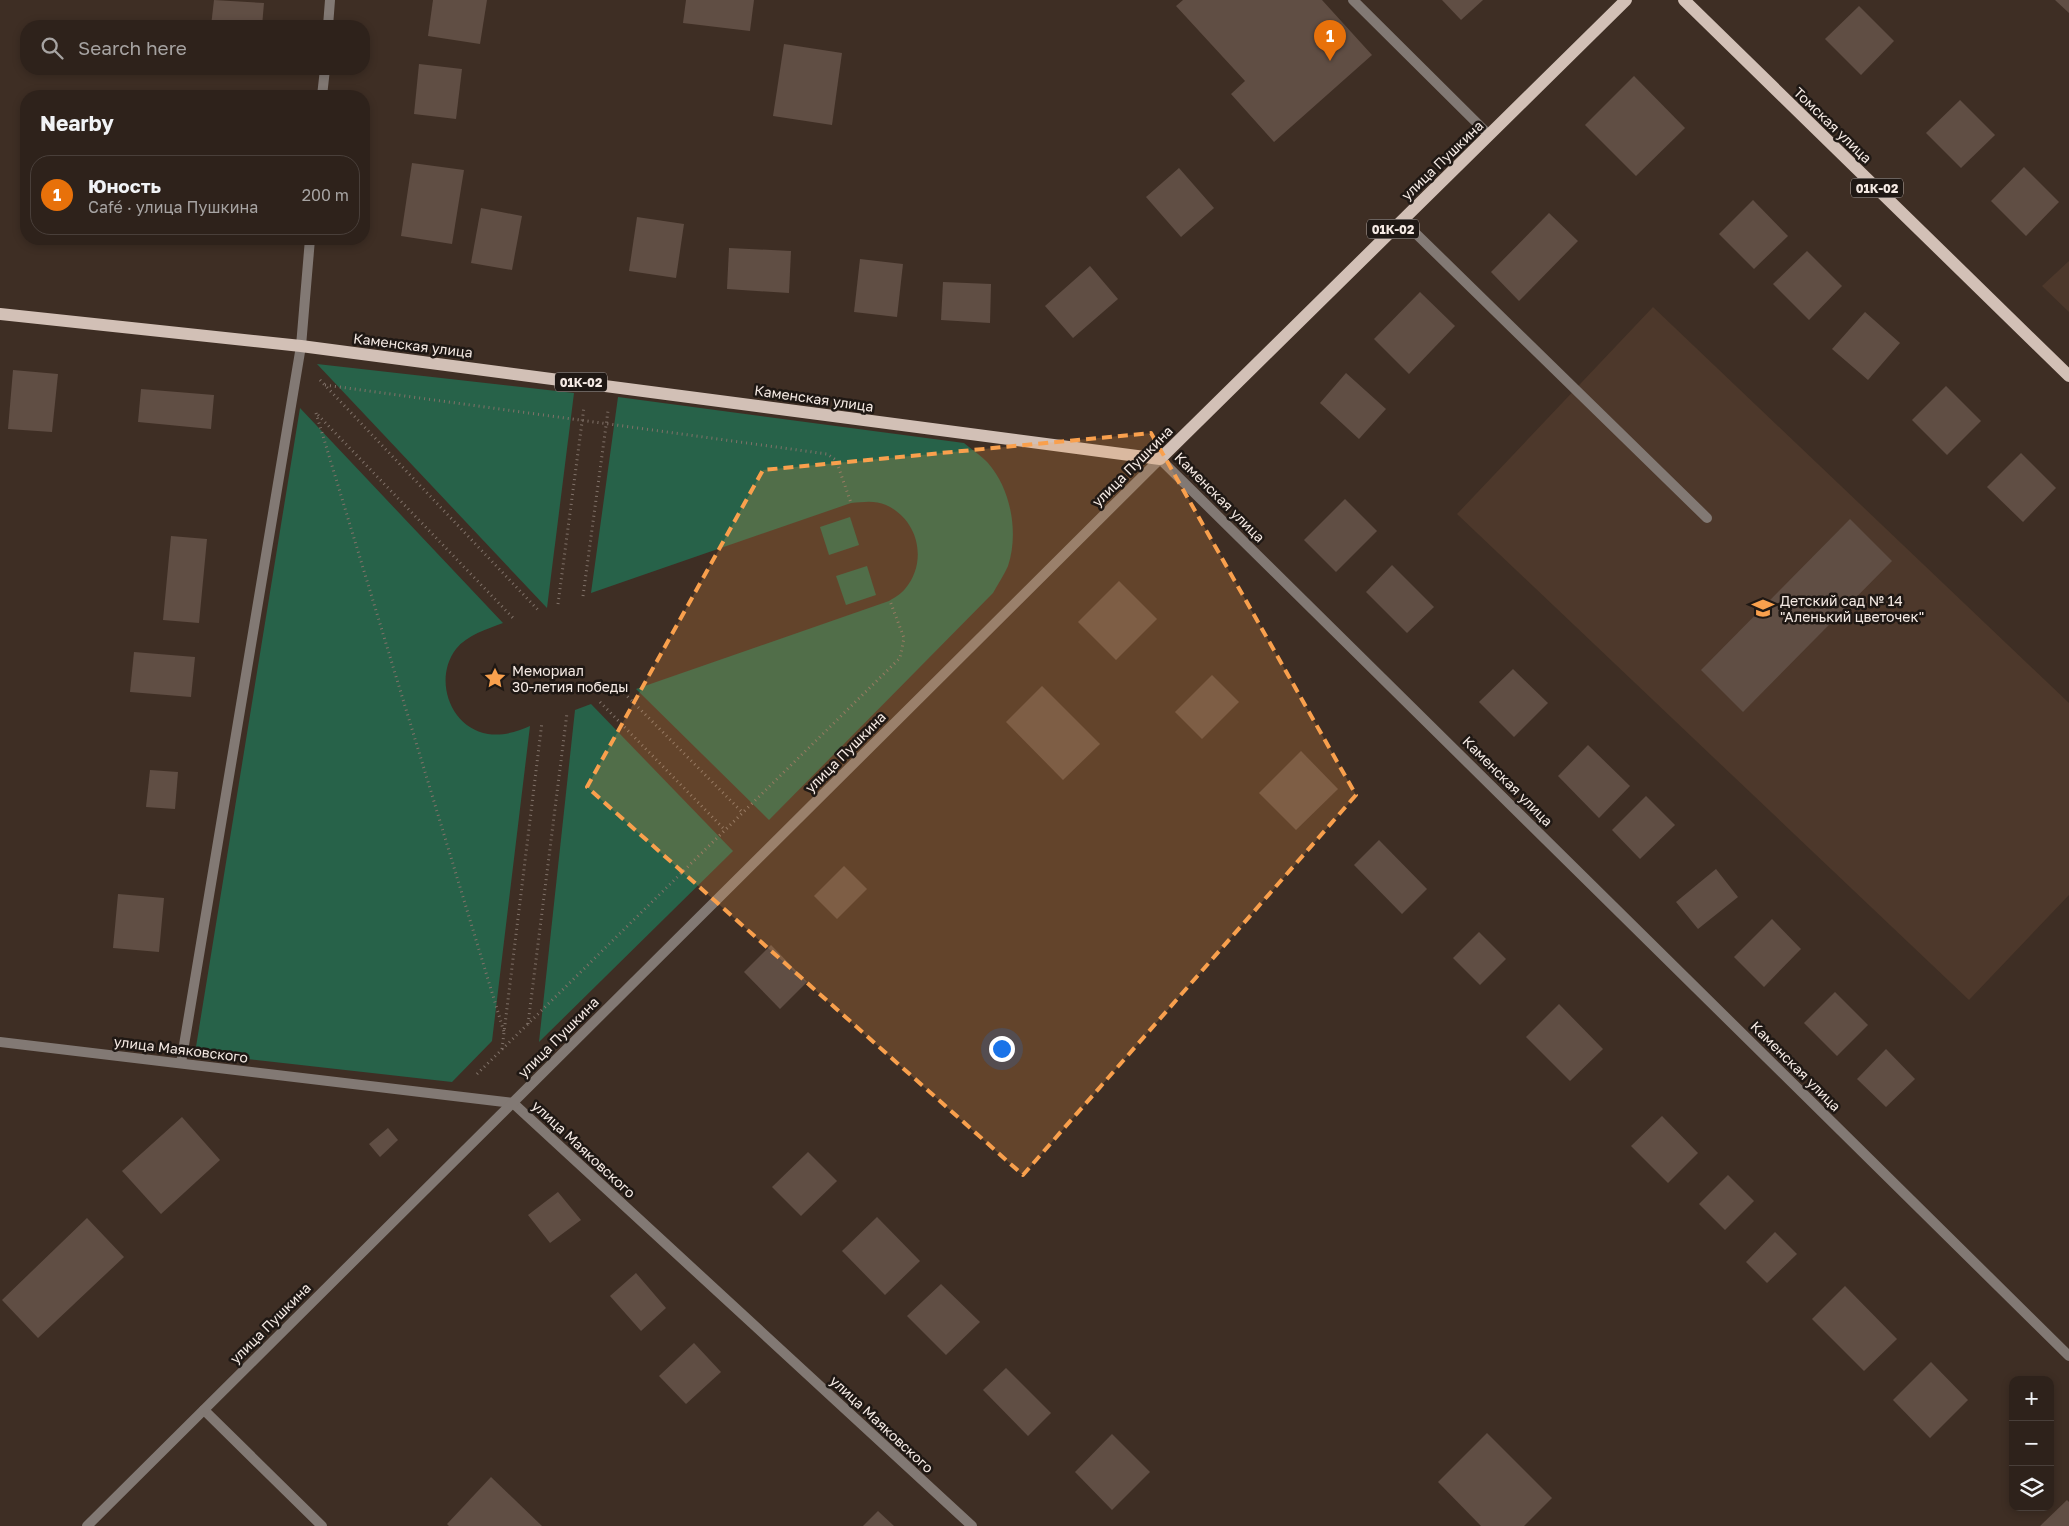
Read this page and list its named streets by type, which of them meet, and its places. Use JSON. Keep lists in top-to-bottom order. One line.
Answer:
{"streets":{"main road":["Томская улица","улица Пушкина","01К-02","Каменская улица"],"street":["улица Маяковского"]},"crossings":[["улица Пушкина","Каменская улица"],["улица Пушкина","улица Маяковского"]],"places":{"school or university":["Детский сад № 14 \"Аленький цветочек\""],"place":["Мемориал 30-летия победы"]},"page":{"pins":"1","search":"Search here","heading":"Nearby","list":[{"mark":"1","name":"Юность","note":"Café · улица Пушкина","value":"200 m"}],"map_buttons":["+","−"]}}
